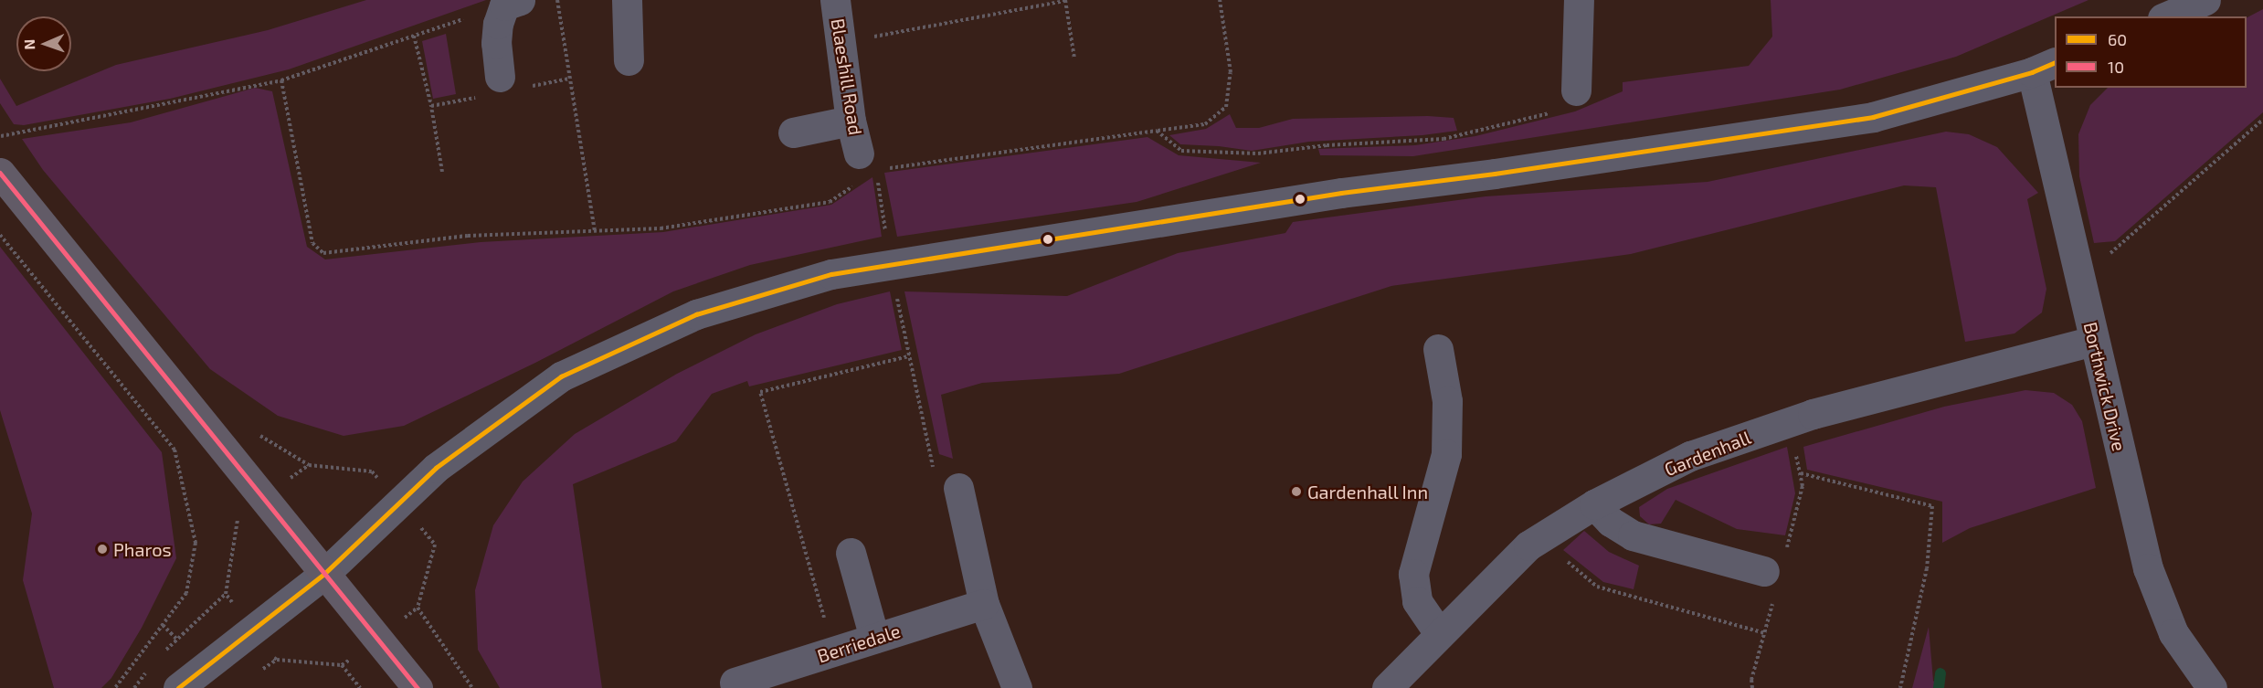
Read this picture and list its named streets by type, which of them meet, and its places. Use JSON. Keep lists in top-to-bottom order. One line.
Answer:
{"streets":{"street":["Blaeshill Road","Borthwick Drive","Gardenhall","Berriedale"]},"crossings":[["Borthwick Drive","Gardenhall"]],"places":["Gardenhall Inn","Pharos"],"lines":["transit line 60","transit line 10"],"legend":["60","10"],"north":"left"}
